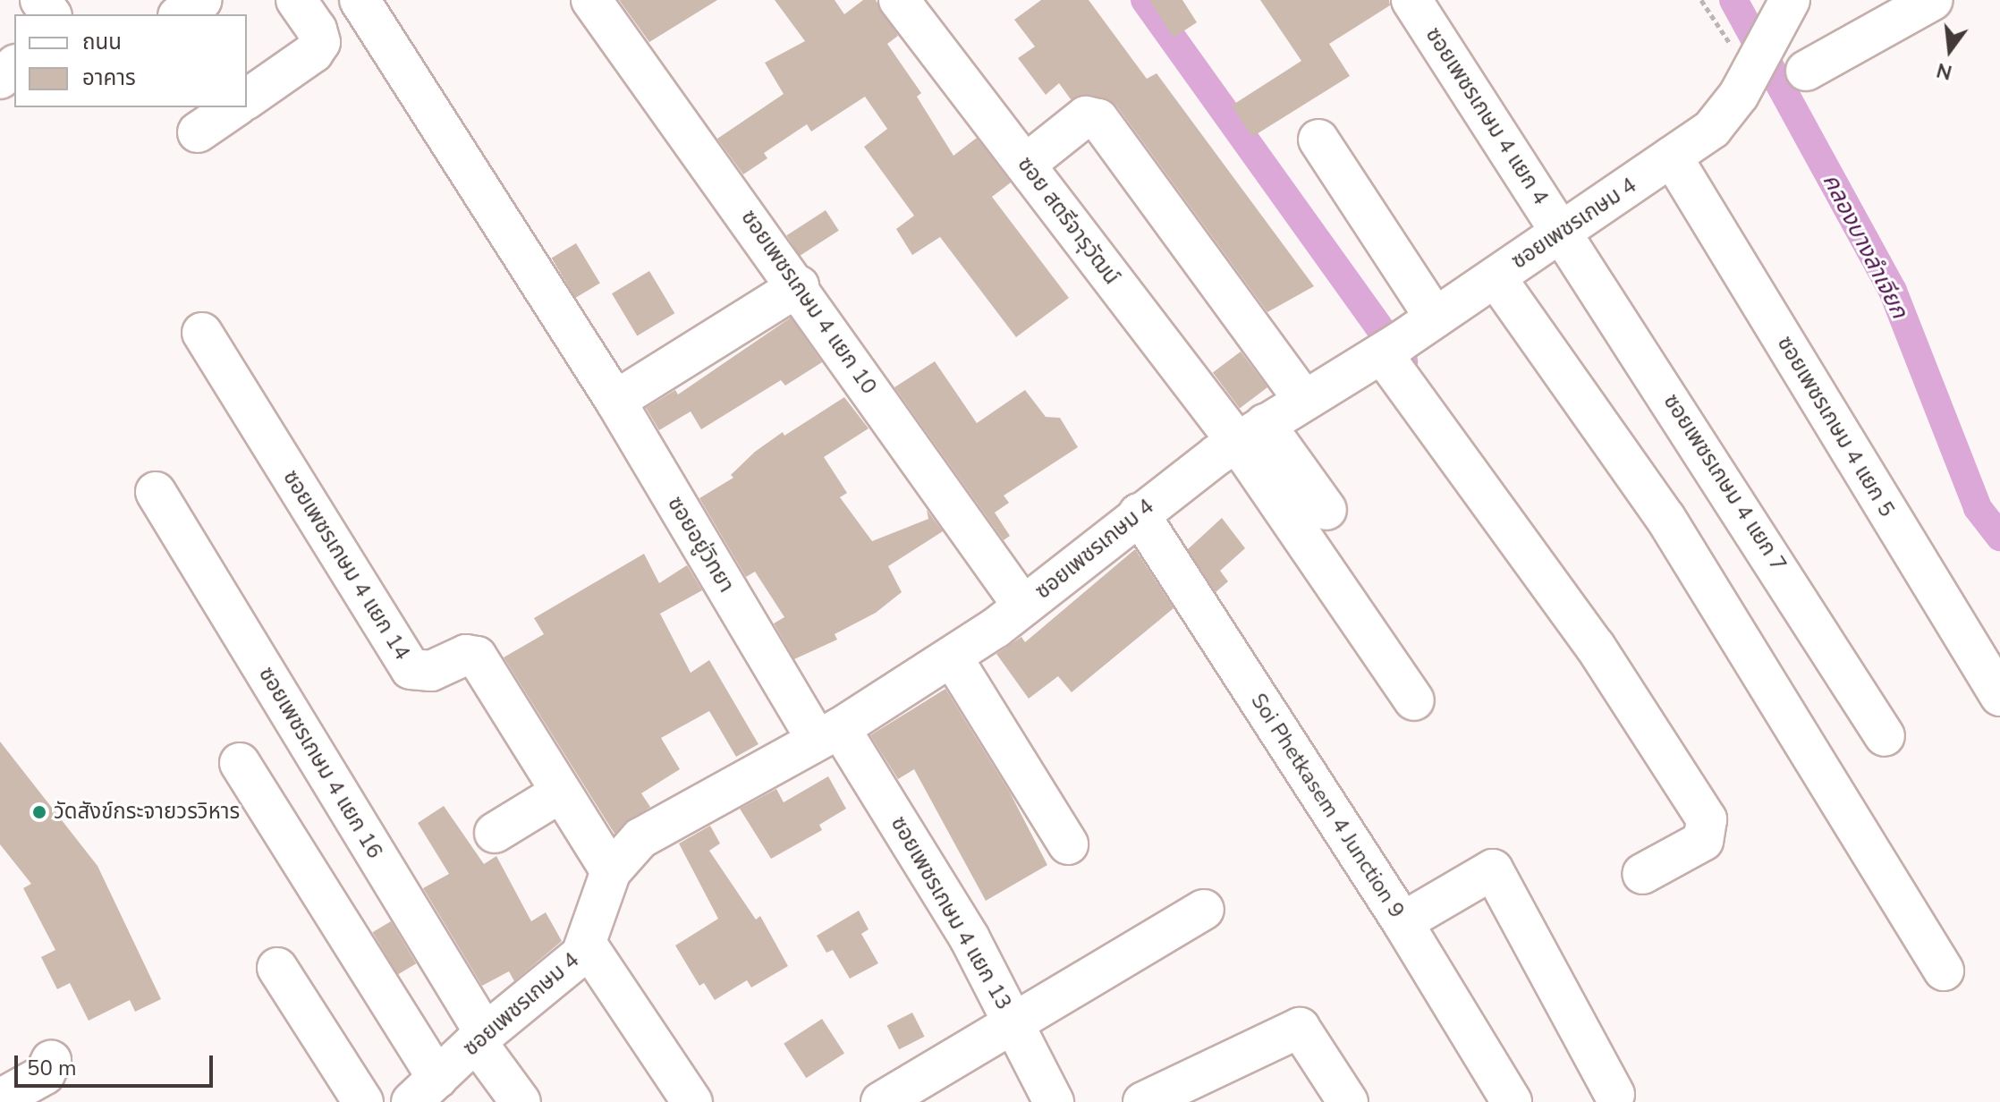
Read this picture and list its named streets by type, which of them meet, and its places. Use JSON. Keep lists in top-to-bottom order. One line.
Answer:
{"streets":{"street":["ซอยเพชรเกษม 4 แยก 4","ซอย สตรีจารุวัฒน์","ซอยเพชรเกษม 4","ซอยเพชรเกษม 4 แยก 10","ซอยเพชรเกษม 4 แยก 5","ซอยเพชรเกษม 4 แยก 7","ซอยอยู่วิทยา","ซอยเพชรเกษม 4 แยก 14","ซอยเพชรเกษม 4 แยก 16","Soi Phetkasem 4 Junction 9","ซอยเพชรเกษม 4 แยก 13"]},"crossings":[["ซอยเพชรเกษม 4 แยก 4","ซอยเพชรเกษม 4"],["ซอยเพชรเกษม 4 แยก 4","ซอยเพชรเกษม 4 แยก 7"],["ซอย สตรีจารุวัฒน์","ซอยเพชรเกษม 4"],["ซอยเพชรเกษม 4","ซอยเพชรเกษม 4 แยก 10"],["ซอยเพชรเกษม 4","ซอยเพชรเกษม 4 แยก 5"],["ซอยเพชรเกษม 4","ซอยเพชรเกษม 4 แยก 7"],["ซอยเพชรเกษม 4","ซอยอยู่วิทยา"],["ซอยเพชรเกษม 4","ซอยเพชรเกษม 4 แยก 14"],["ซอยเพชรเกษม 4","ซอยเพชรเกษม 4 แยก 16"],["ซอยเพชรเกษม 4","Soi Phetkasem 4 Junction 9"],["ซอยเพชรเกษม 4","ซอยเพชรเกษม 4 แยก 13"],["ซอยอยู่วิทยา","ซอยเพชรเกษม 4 แยก 13"]],"water":["คลองบางลำเจียก"],"places":["วัดสังข์กระจายวรวิหาร"],"legend":["ถนน","อาคาร"],"scale_bar":"50 m","north":"bottom"}
